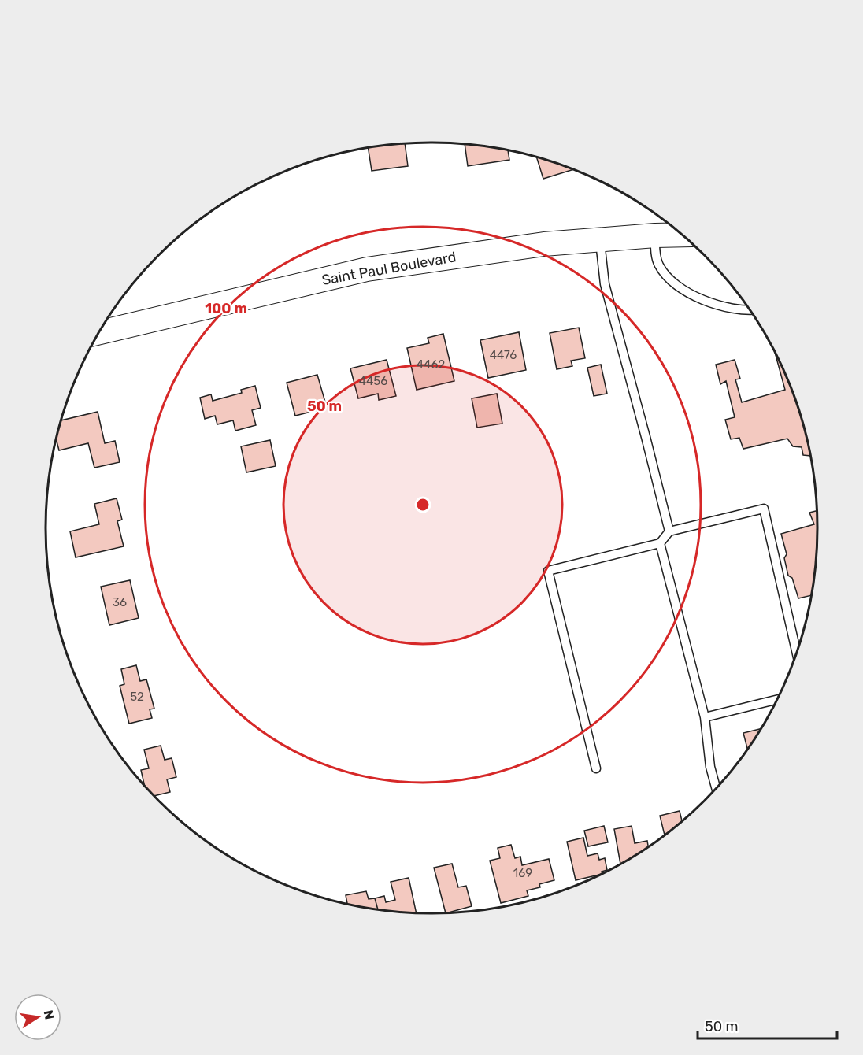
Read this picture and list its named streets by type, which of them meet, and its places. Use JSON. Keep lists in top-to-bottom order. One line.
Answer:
{"streets":{"street":["Saint Paul Boulevard"]},"house_numbers":["4476","4462","4456","36","52","169"],"scale_bar":"50 m","north":"right","rings":["100 m","50 m"]}
